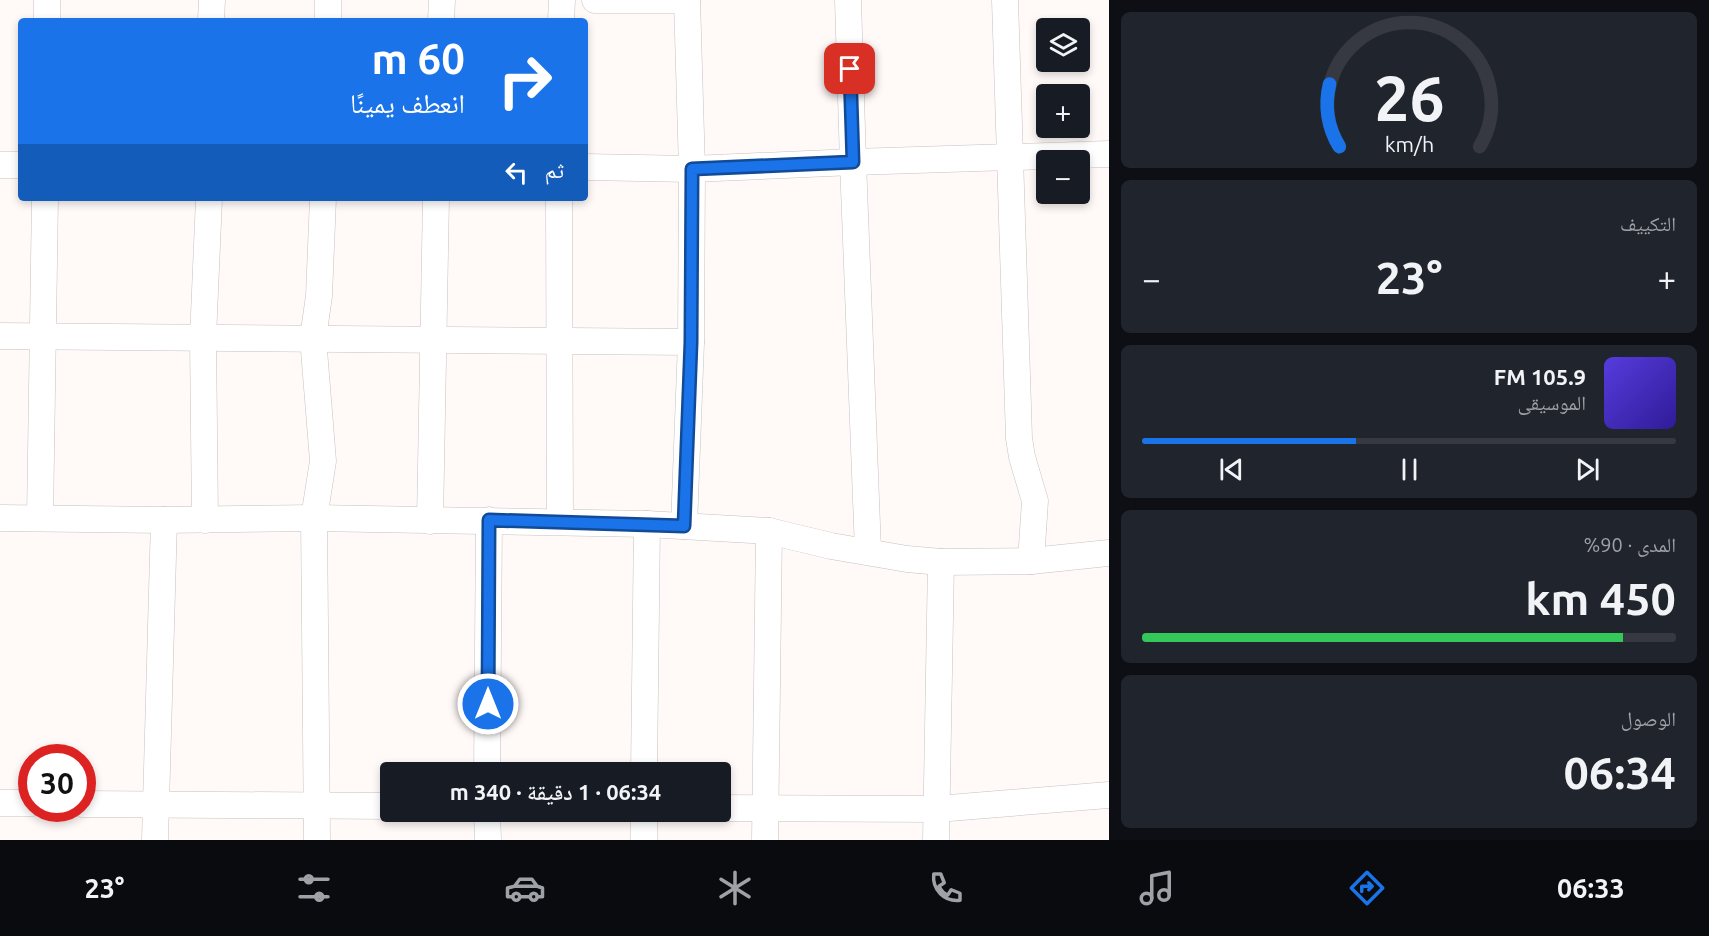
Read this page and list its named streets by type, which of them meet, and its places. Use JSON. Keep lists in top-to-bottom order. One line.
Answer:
{"page":{"map_buttons":["+","−"],"turn":["60 m","انعطف يمينًا"],"then":"ثم","tile":["التكييف",["المدى · 90%","450 km"],["الوصول","06:34"]],"heat":["−","23°","+"],"song":["105.9 FM","الموسيقى"],"limit":"30","trip":"06:34 · 1 دقيقة · 340 m","tabs":["06:33","23°"],"gauge":["26","km/h"]}}
